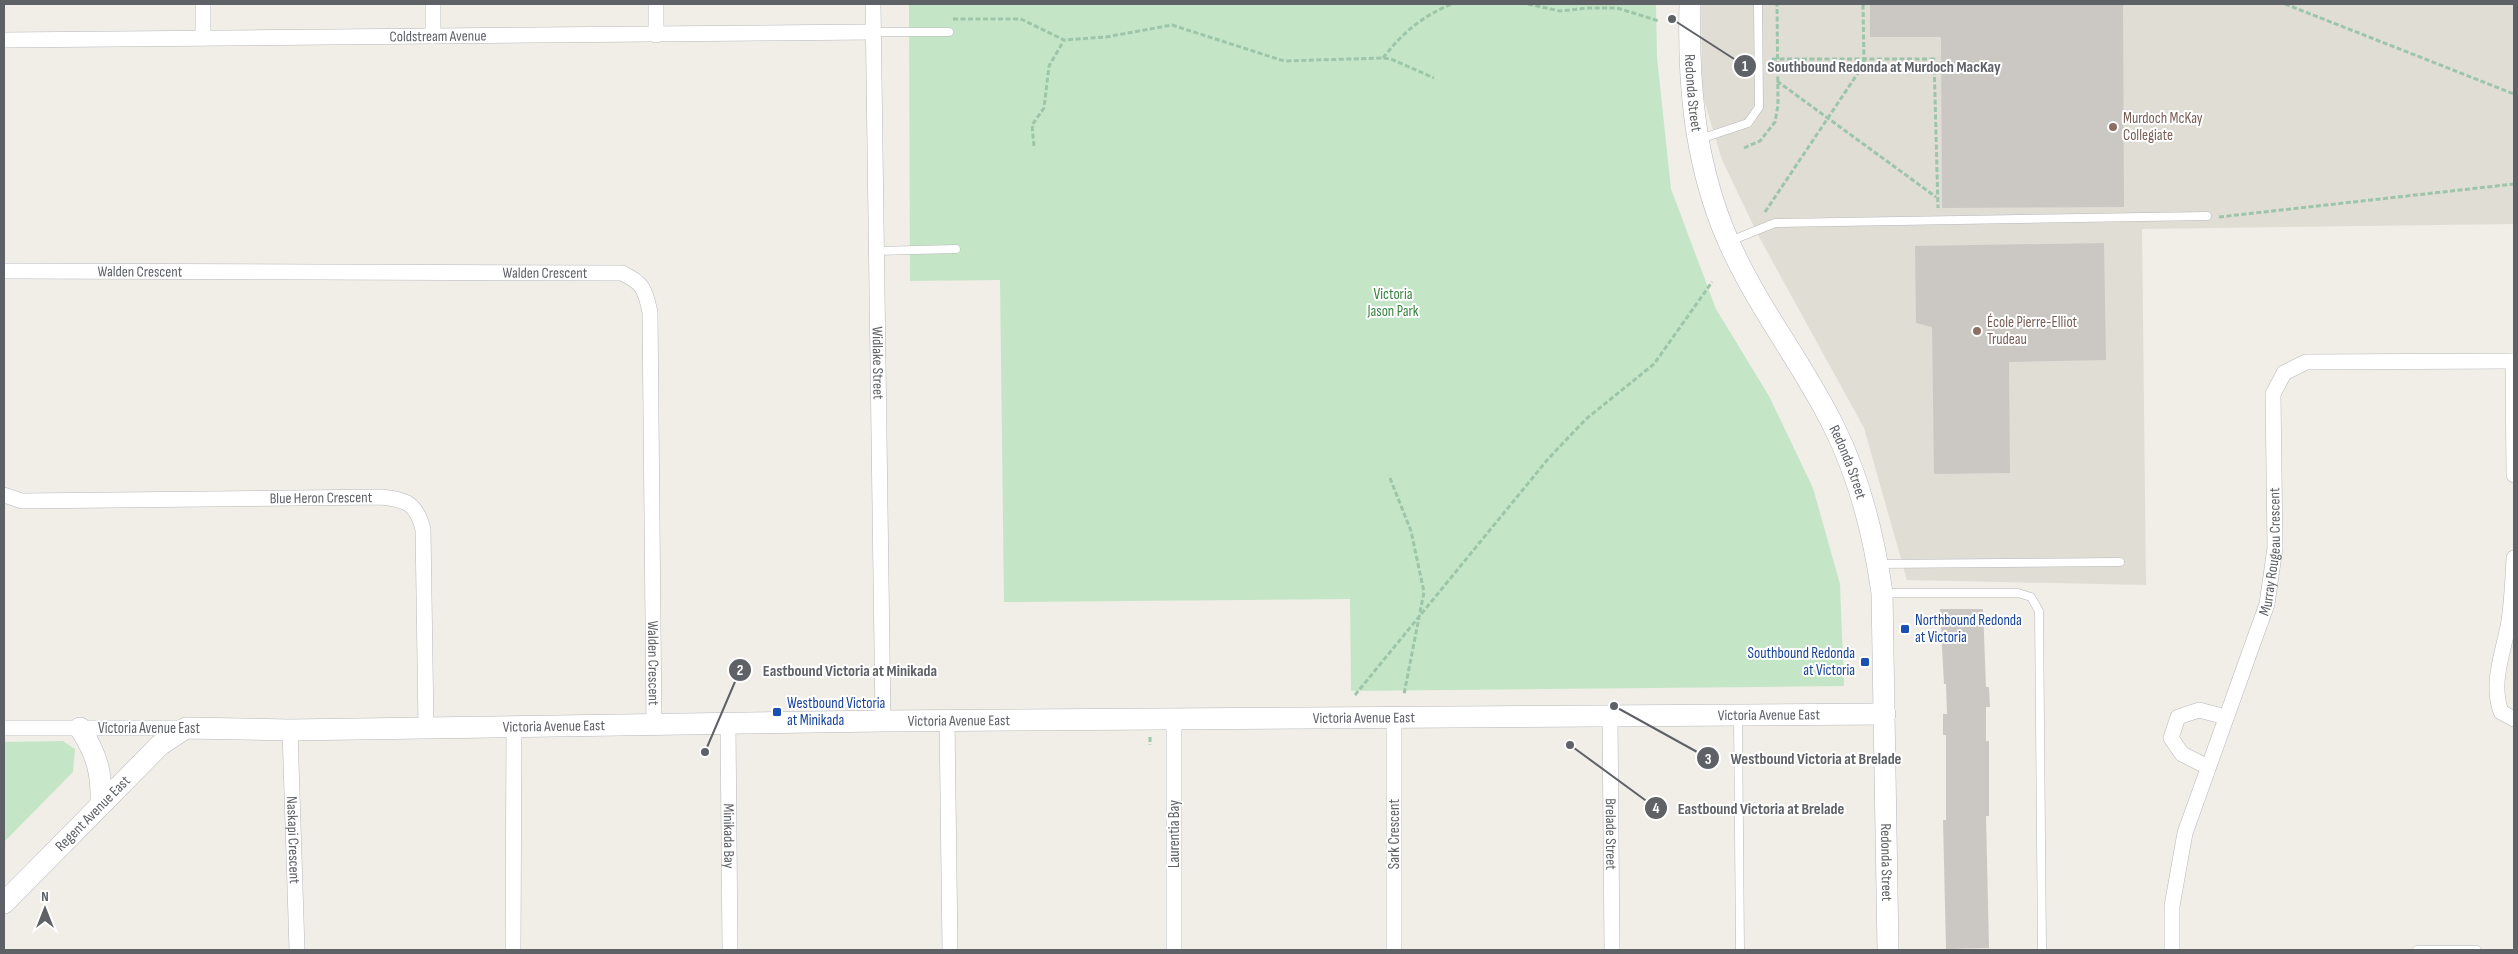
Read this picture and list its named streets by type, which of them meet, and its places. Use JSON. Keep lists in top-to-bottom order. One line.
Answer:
{"streets":{"street":["Coldstream Avenue","Redonda Street","Walden Crescent","Widlake Street","Blue Heron Crescent","Murray Rougeau Crescent","Victoria Avenue East","Regent Avenue East","Brelade Street","Laurentia Bay","Sark Crescent","Minikada Bay","Naskapi Crescent"]},"crossings":[["Coldstream Avenue","Widlake Street"],["Redonda Street","Victoria Avenue East"],["Walden Crescent","Victoria Avenue East"],["Widlake Street","Victoria Avenue East"],["Blue Heron Crescent","Victoria Avenue East"],["Victoria Avenue East","Regent Avenue East"],["Victoria Avenue East","Brelade Street"],["Victoria Avenue East","Laurentia Bay"],["Victoria Avenue East","Sark Crescent"],["Victoria Avenue East","Minikada Bay"],["Victoria Avenue East","Naskapi Crescent"]],"parks":["Victoria Jason Park"],"places":{"other":["Southbound Redonda at Murdoch MacKay","Murdoch McKay Collegiate","École Pierre-Elliot Trudeau","Westbound Victoria at Brelade","Eastbound Victoria at Brelade","Eastbound Victoria at Minikada"],"transit":["Northbound Redonda at Victoria","Southbound Redonda at Victoria","Westbound Victoria at Minikada"]},"north":"top"}
